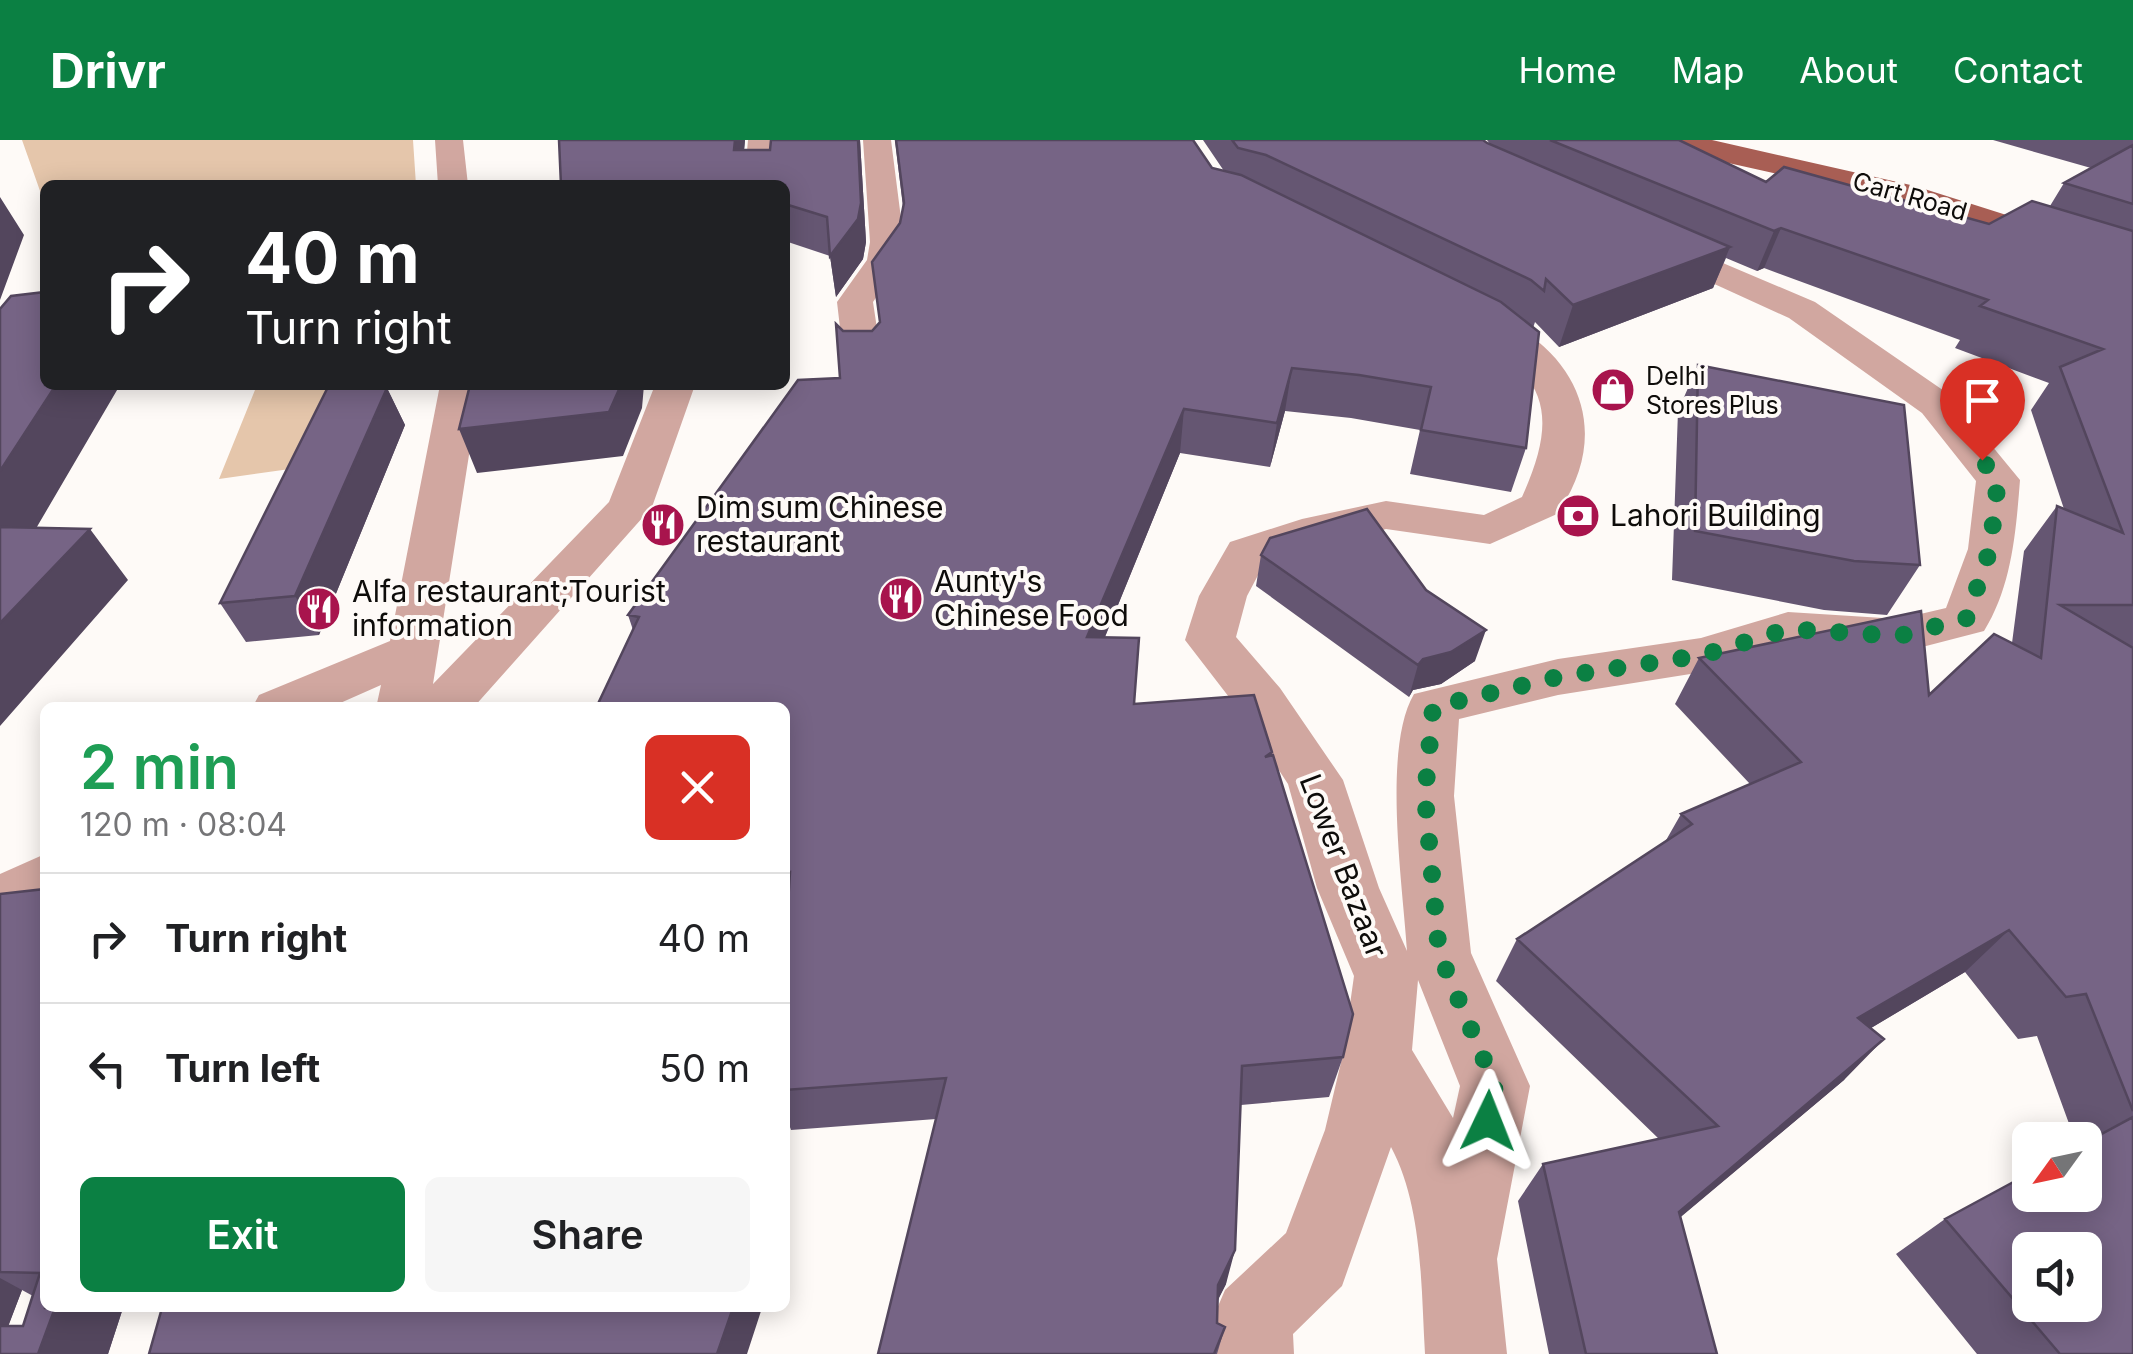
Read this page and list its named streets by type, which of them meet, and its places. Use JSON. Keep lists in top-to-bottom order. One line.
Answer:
{"streets":{"main road":["Cart Road"],"street":["Lower Bazaar"]},"places":{"shop":["Delhi Stores Plus"],"bank":["Lahori Building"],"restaurant":["Dim sum Chinese restaurant","Aunty's Chinese Food","Alfa restaurant;Tourist information"]},"north":"bottom left","page":{"header":"Drivr","nav":["Home","Map","About","Contact"],"turn":["40 m","Turn right"],"heading":["2 min","120 m · 08:04"],"list":[{"name":"Turn right","value":"40 m"},{"name":"Turn left","value":"50 m"}],"buttons":["Exit","Share"]}}
